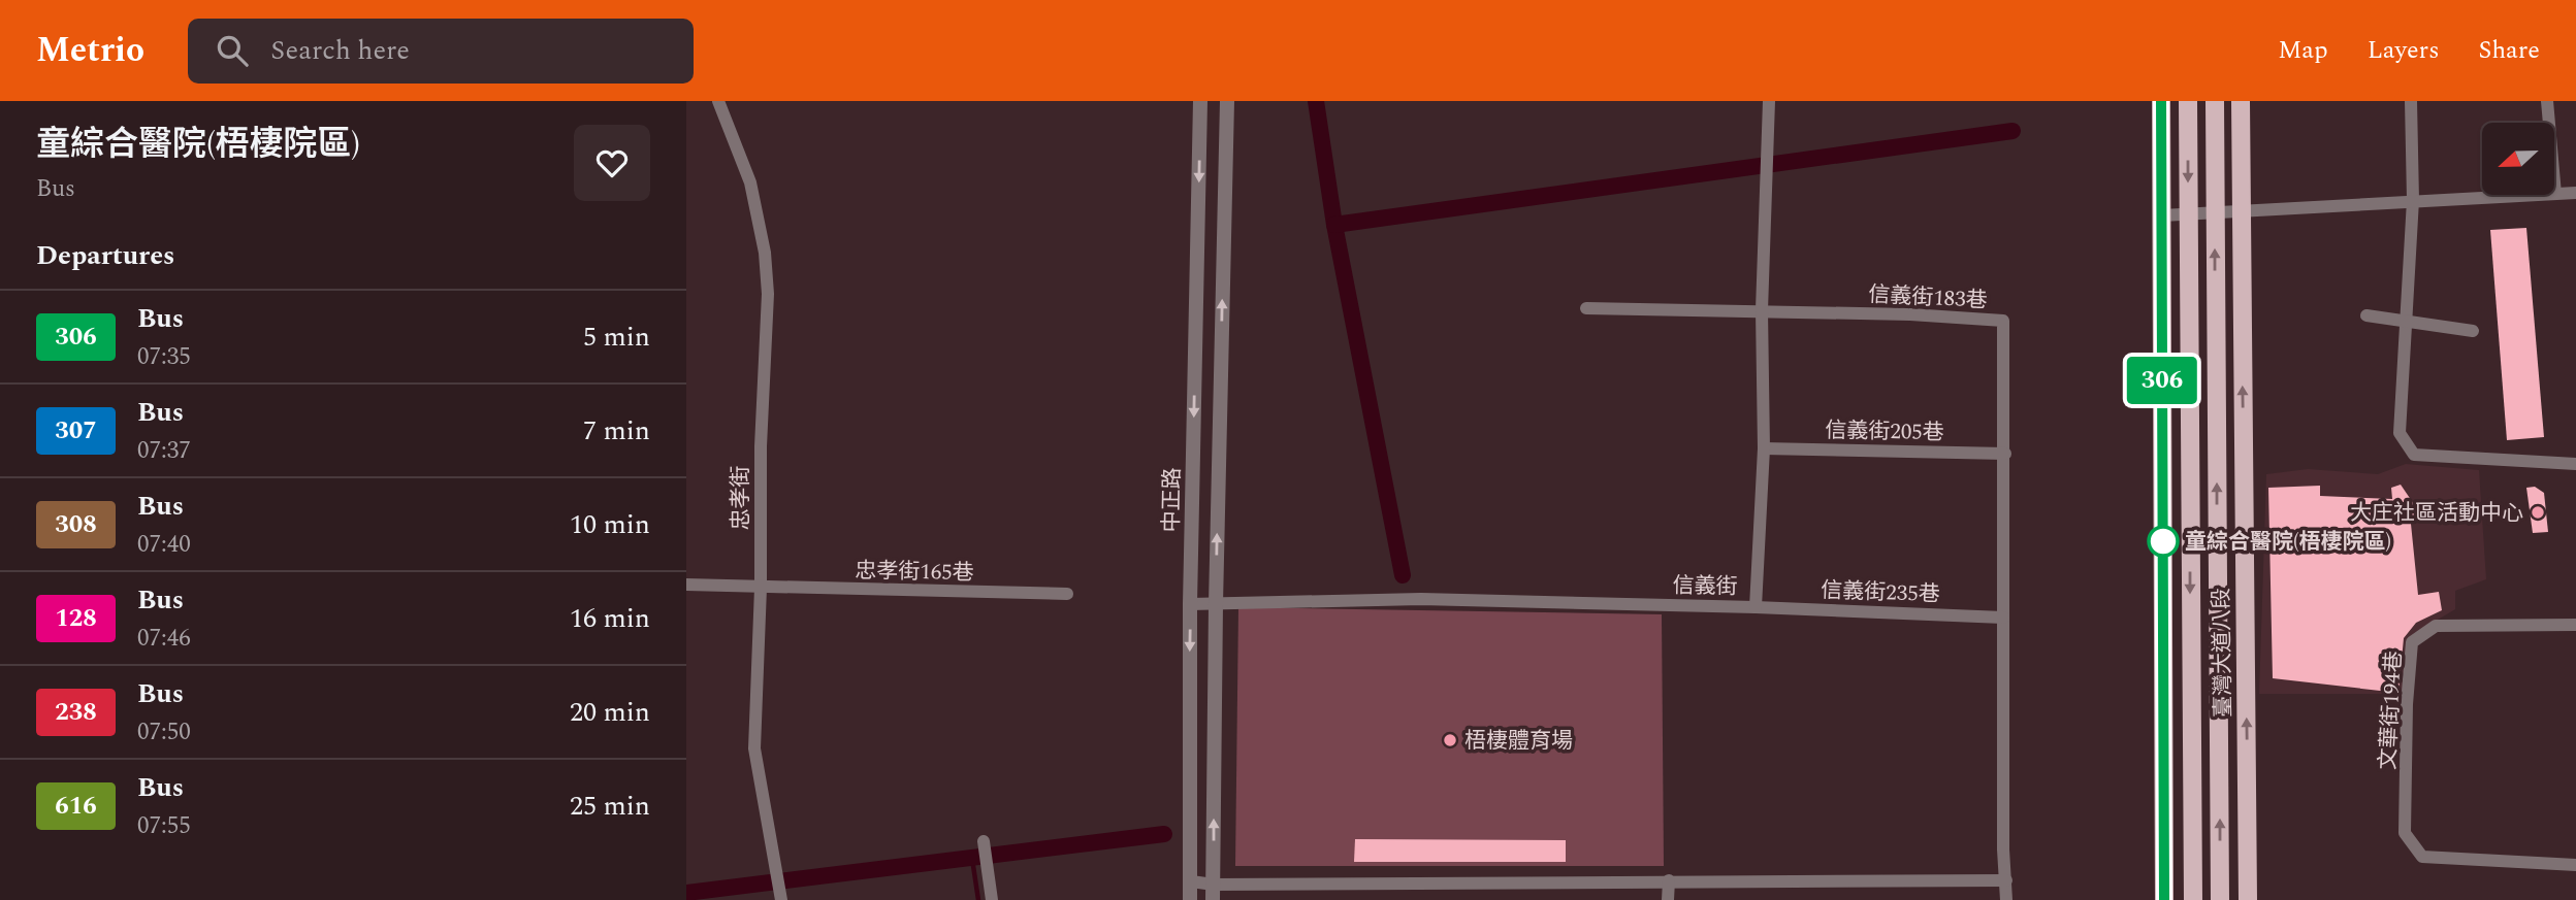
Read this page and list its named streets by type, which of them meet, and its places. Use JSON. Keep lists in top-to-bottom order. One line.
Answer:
{"streets":{"main road":["臺灣大道八段"],"street":["信義街183巷","信義街205巷","忠孝街","中正路","忠孝街165巷","信義街","信義街235巷","文華街194巷"]},"crossings":[["信義街183巷","信義街205巷"],["信義街183巷","信義街"],["信義街205巷","信義街"],["忠孝街","忠孝街165巷"],["中正路","信義街"],["信義街","信義街235巷"]],"places":["大庄社區活動中心","童綜合醫院(梧棲院區)","梧棲體育場"],"lines":["bus line 306"],"north":"left","page":{"header":"Metrio","search":"Search here","nav":["Map","Layers","Share"],"heading":[["童綜合醫院(梧棲院區)","Bus"],"Departures"],"on_map":"306","list":[{"mark":"306","name":"Bus","note":"07:35","value":"5 min"},{"mark":"307","name":"Bus","note":"07:37","value":"7 min"},{"mark":"308","name":"Bus","note":"07:40","value":"10 min"},{"mark":"128","name":"Bus","note":"07:46","value":"16 min"},{"mark":"238","name":"Bus","note":"07:50","value":"20 min"},{"mark":"616","name":"Bus","note":"07:55","value":"25 min"}]}}
